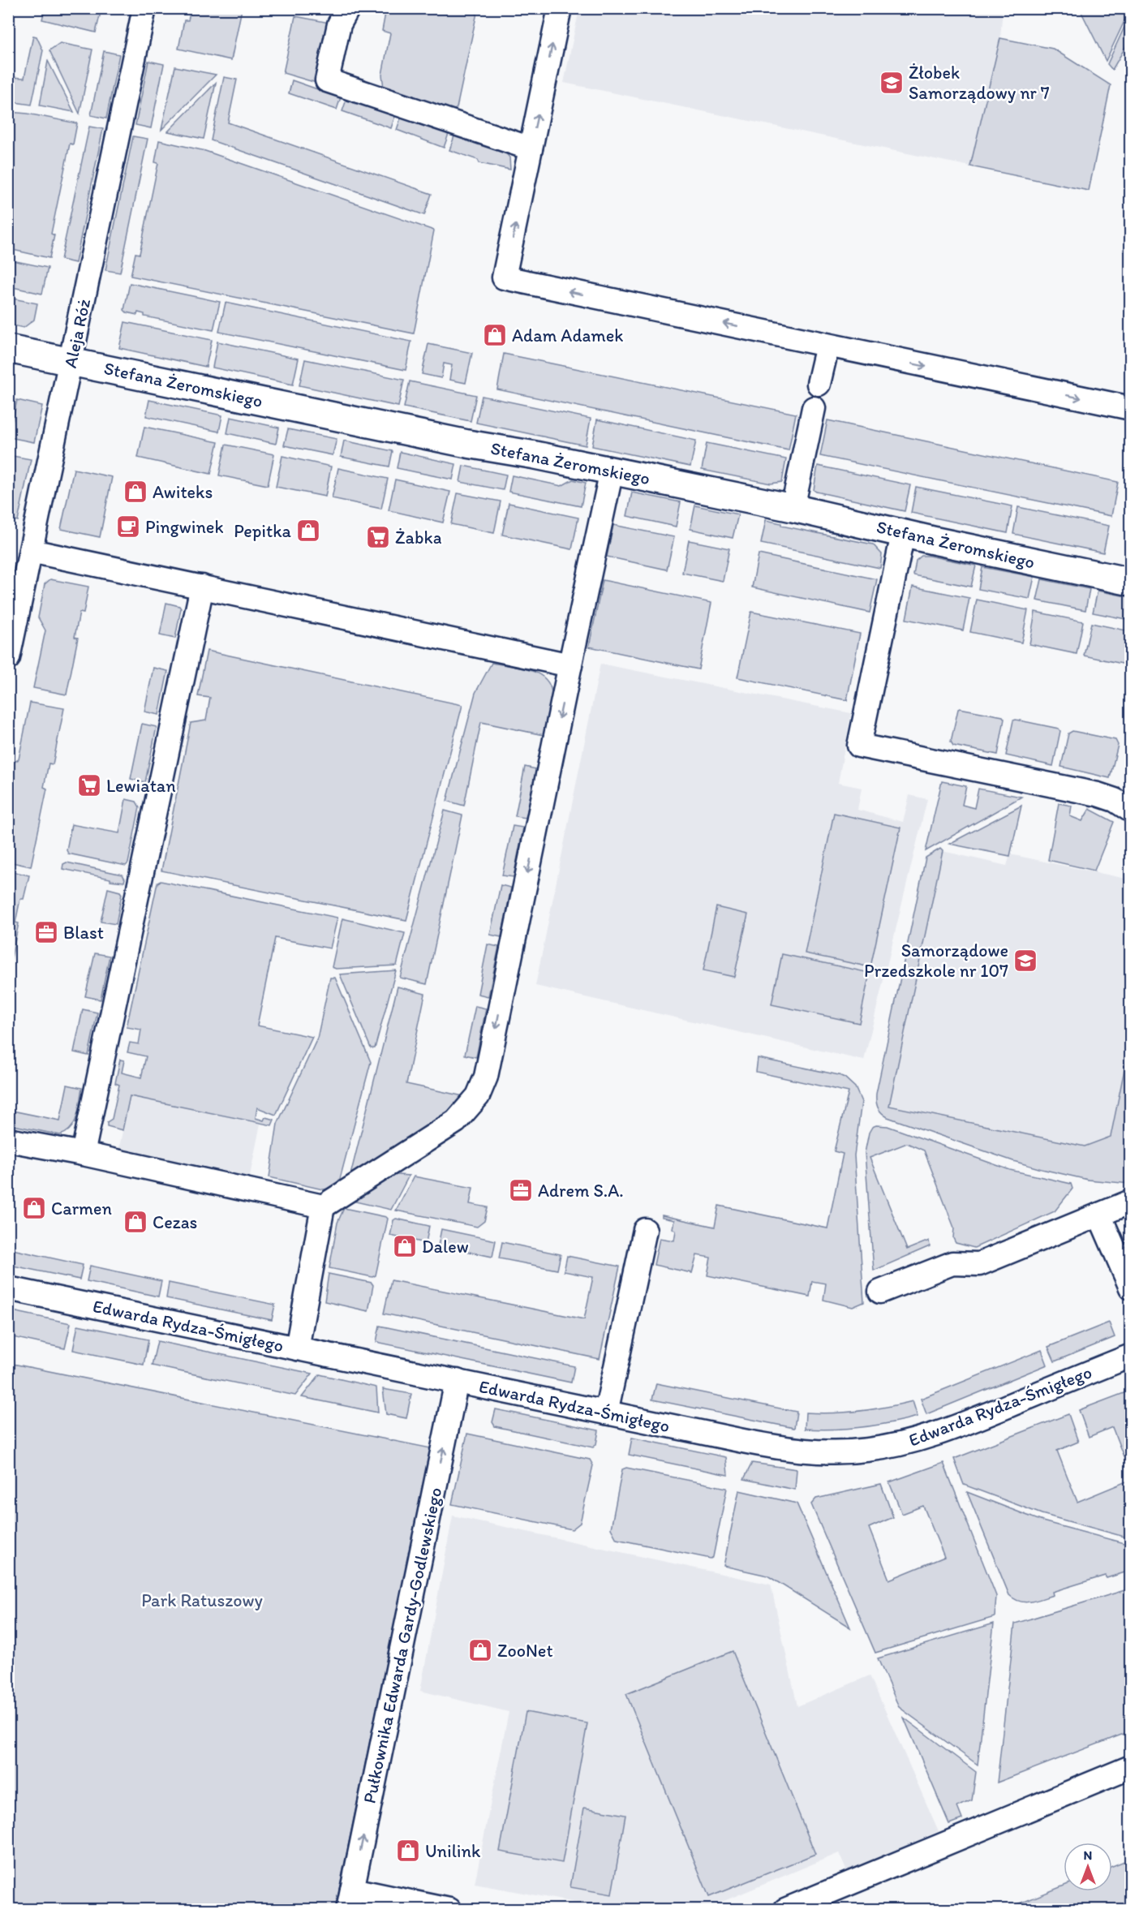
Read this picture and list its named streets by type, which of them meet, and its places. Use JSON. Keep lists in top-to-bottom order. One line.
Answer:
{"streets":{"street":["Aleja Róż","Stefana Żeromskiego","Edwarda Rydza-Śmigłego","Pułkownika Edwarda Gardy-Godlewskiego"]},"crossings":[["Aleja Róż","Stefana Żeromskiego"],["Edwarda Rydza-Śmigłego","Pułkownika Edwarda Gardy-Godlewskiego"]],"one_way":["Pułkownika Edwarda Gardy-Godlewskiego"],"parks":["Park Ratuszowy"],"places":{"school or university":["Żłobek Samorządowy nr 7","Samorządowe Przedszkole nr 107"],"shop":["Adam Adamek","Awiteks","Pepitka","Carmen","Cezas","Dalew","ZooNet","Unilink"],"cafe":["Pingwinek"],"supermarket":["Żabka","Lewiatan"],"office":["Blast","Adrem S.A."]},"north":"top"}
